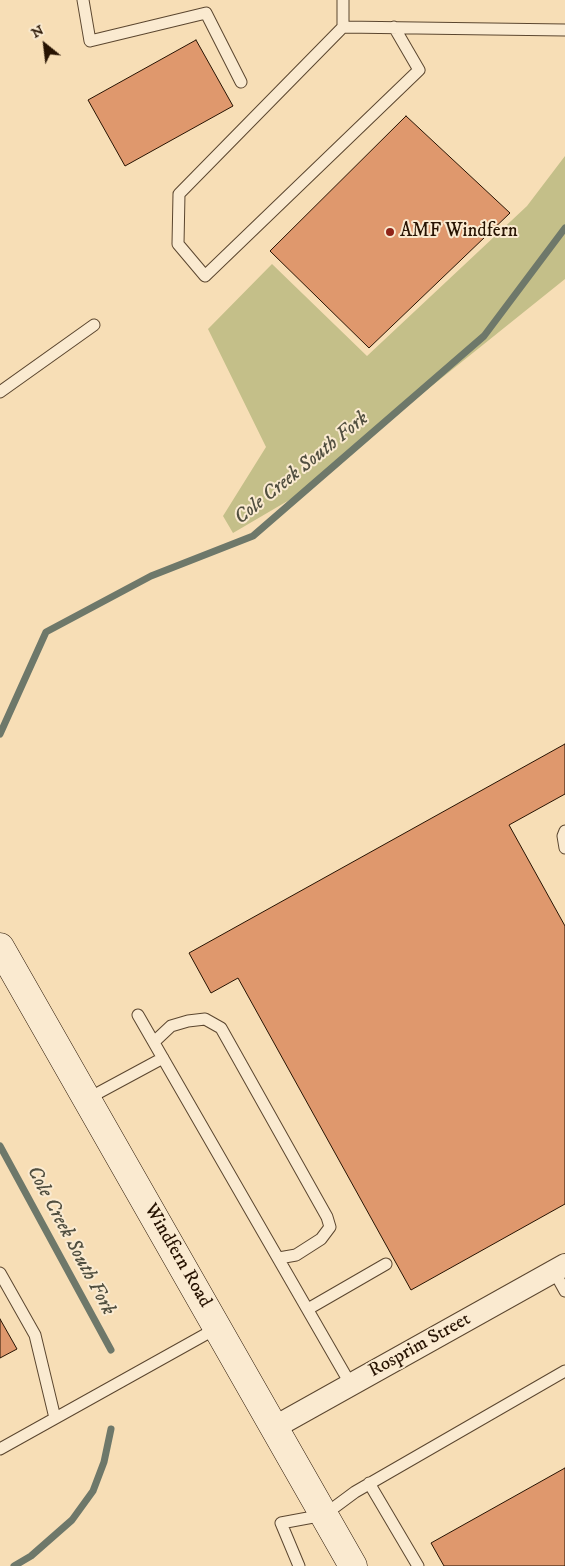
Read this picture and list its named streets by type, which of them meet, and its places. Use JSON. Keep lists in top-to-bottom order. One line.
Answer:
{"streets":{"street":["Windfern Road","Rosprim Street"]},"crossings":[["Windfern Road","Rosprim Street"]],"water":["Cole Creek South Fork"],"places":["AMF Windfern"],"north":"top left"}
